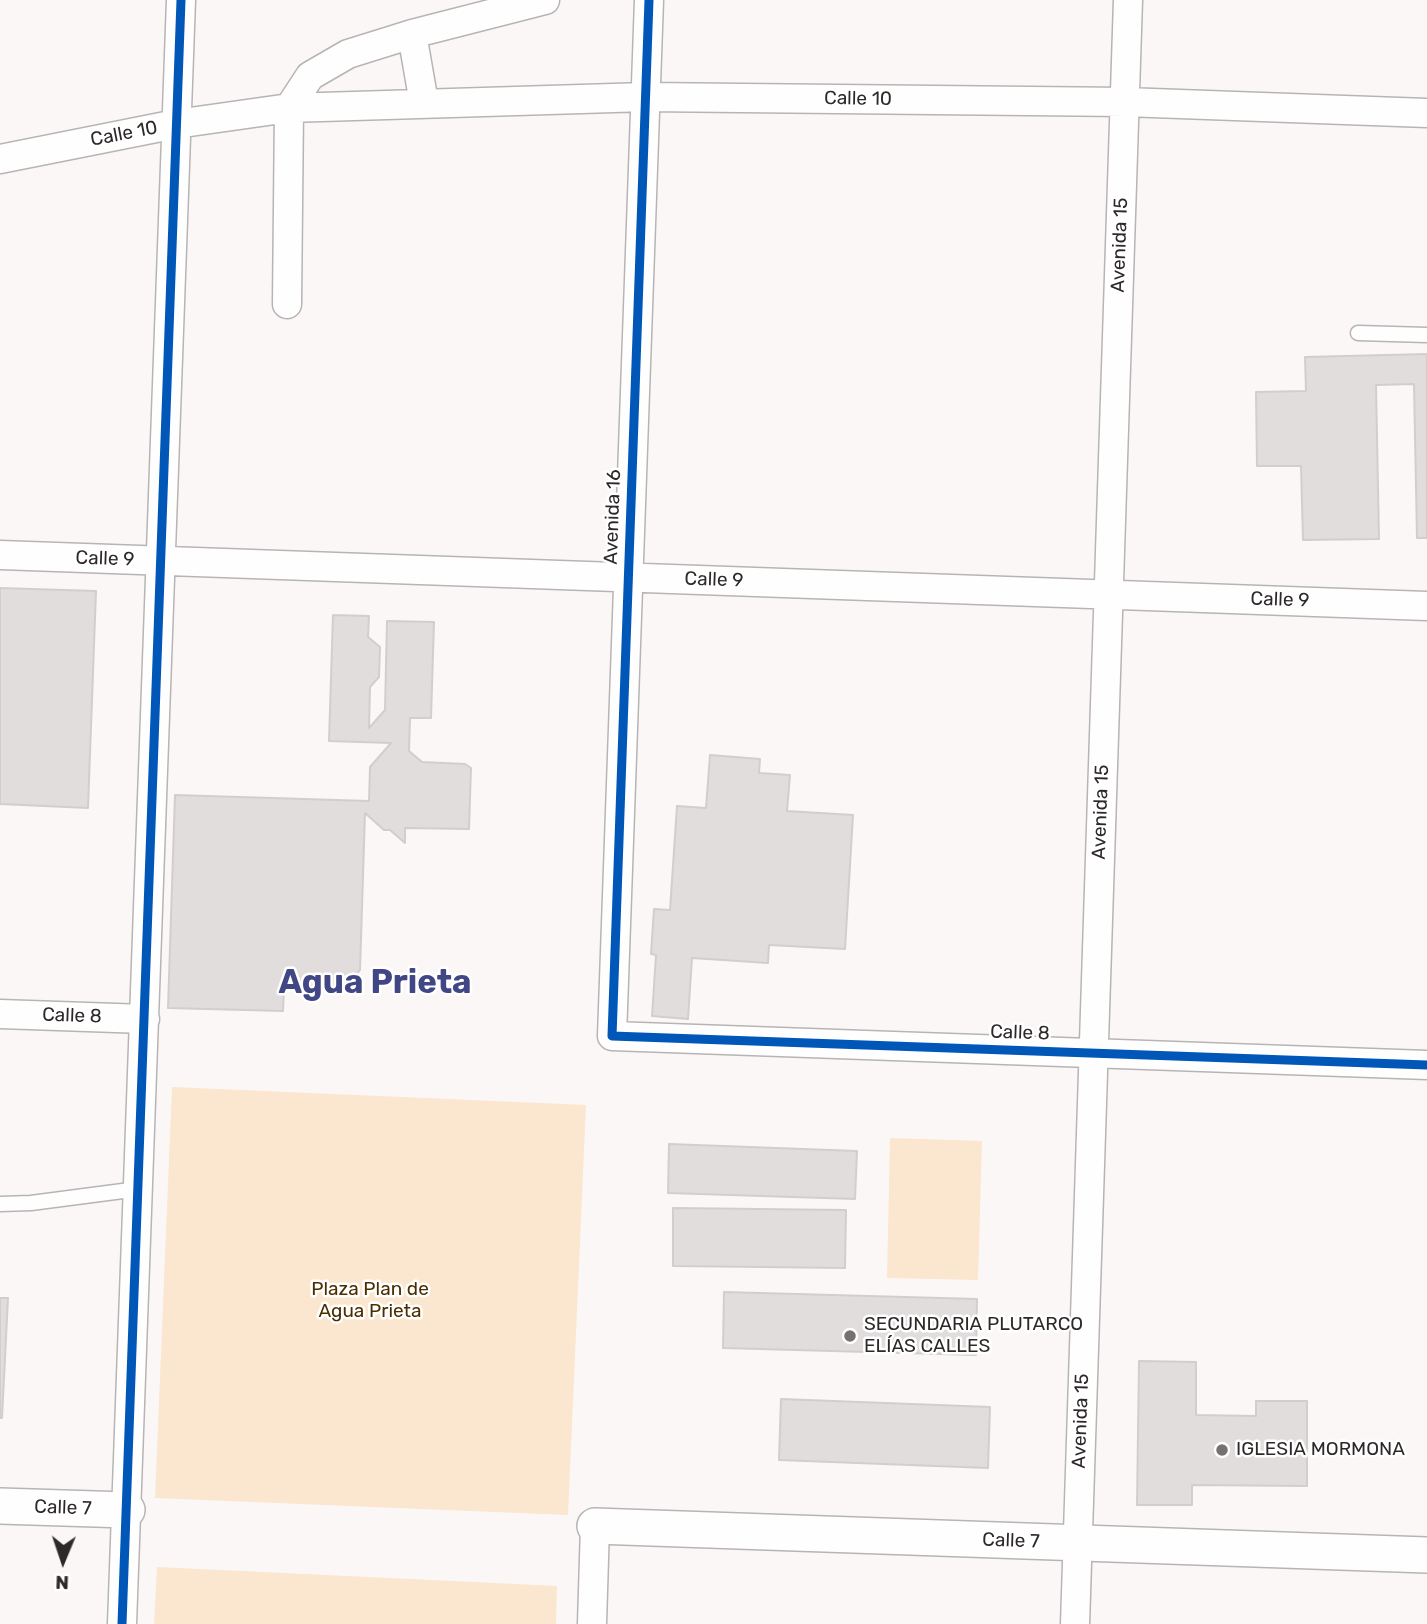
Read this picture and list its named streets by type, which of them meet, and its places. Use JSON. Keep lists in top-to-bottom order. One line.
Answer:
{"streets":{"street":["Calle 10","Avenida 15","Avenida 16","Calle 9","Calle 8","Calle 7"]},"crossings":[["Calle 10","Avenida 15"],["Calle 10","Avenida 16"],["Avenida 15","Calle 9"],["Avenida 15","Calle 8"],["Avenida 15","Calle 7"],["Avenida 16","Calle 9"],["Avenida 16","Calle 8"]],"districts":["Agua Prieta"],"parks":["Plaza Plan de Agua Prieta"],"places":["SECUNDARIA PLUTARCO ELÍAS CALLES","IGLESIA MORMONA"],"north":"bottom"}
